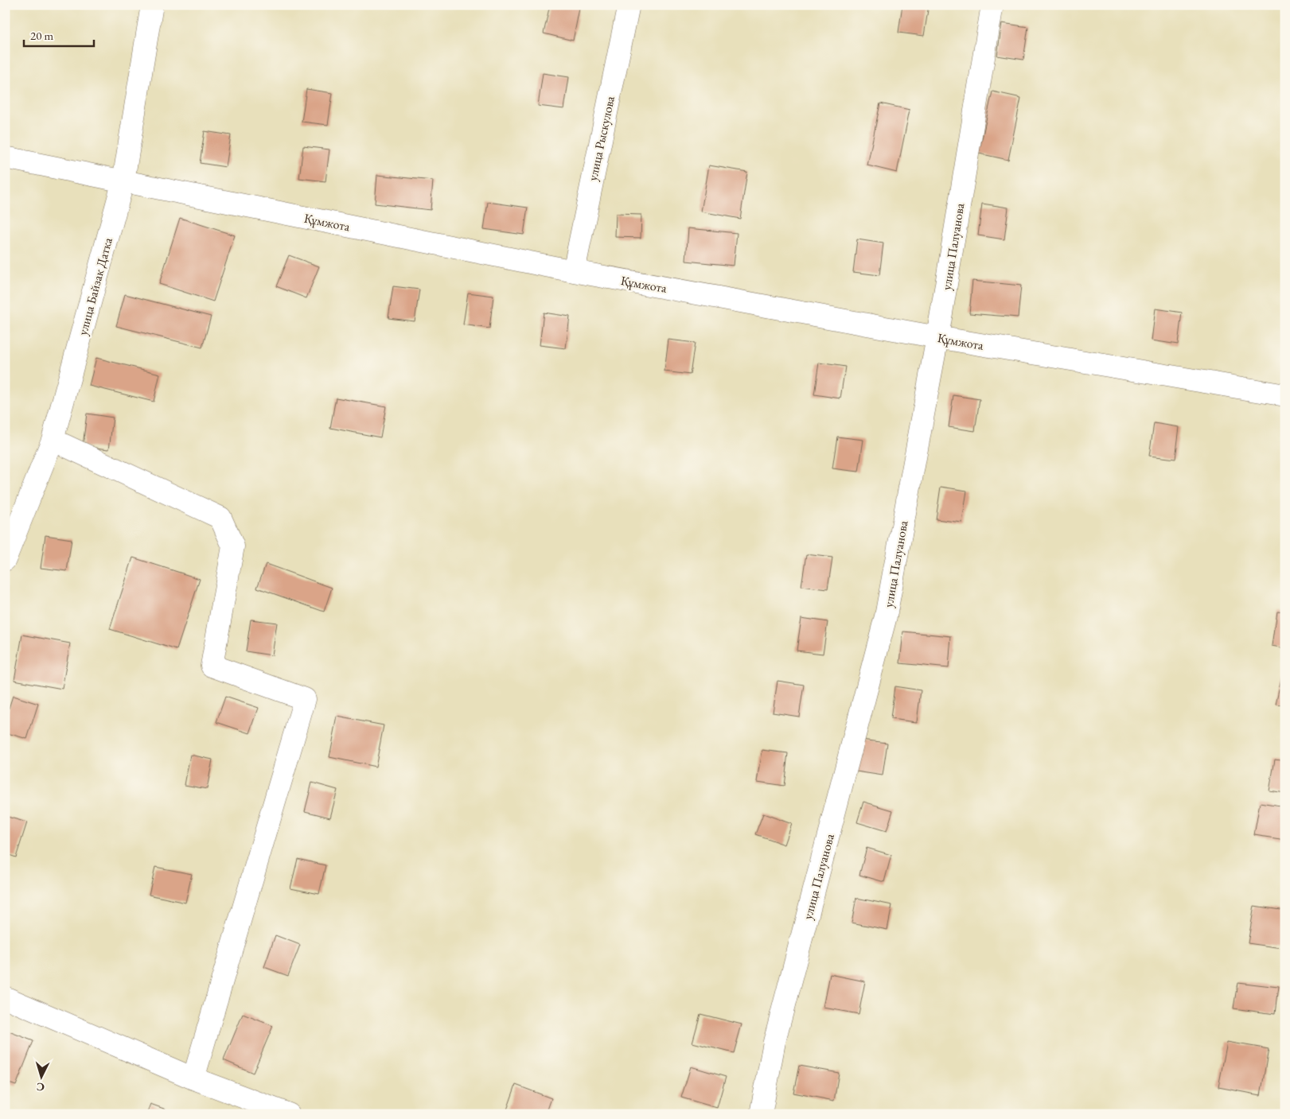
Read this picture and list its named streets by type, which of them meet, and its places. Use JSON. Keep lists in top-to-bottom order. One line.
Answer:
{"streets":{"street":["улица Рыскулова","Құмжота","улица Палуанова","улица Байзак Датка"]},"crossings":[["улица Рыскулова","Құмжота"],["Құмжота","улица Палуанова"],["Құмжота","улица Байзак Датка"]],"scale_bar":"20 m","north":"bottom"}
